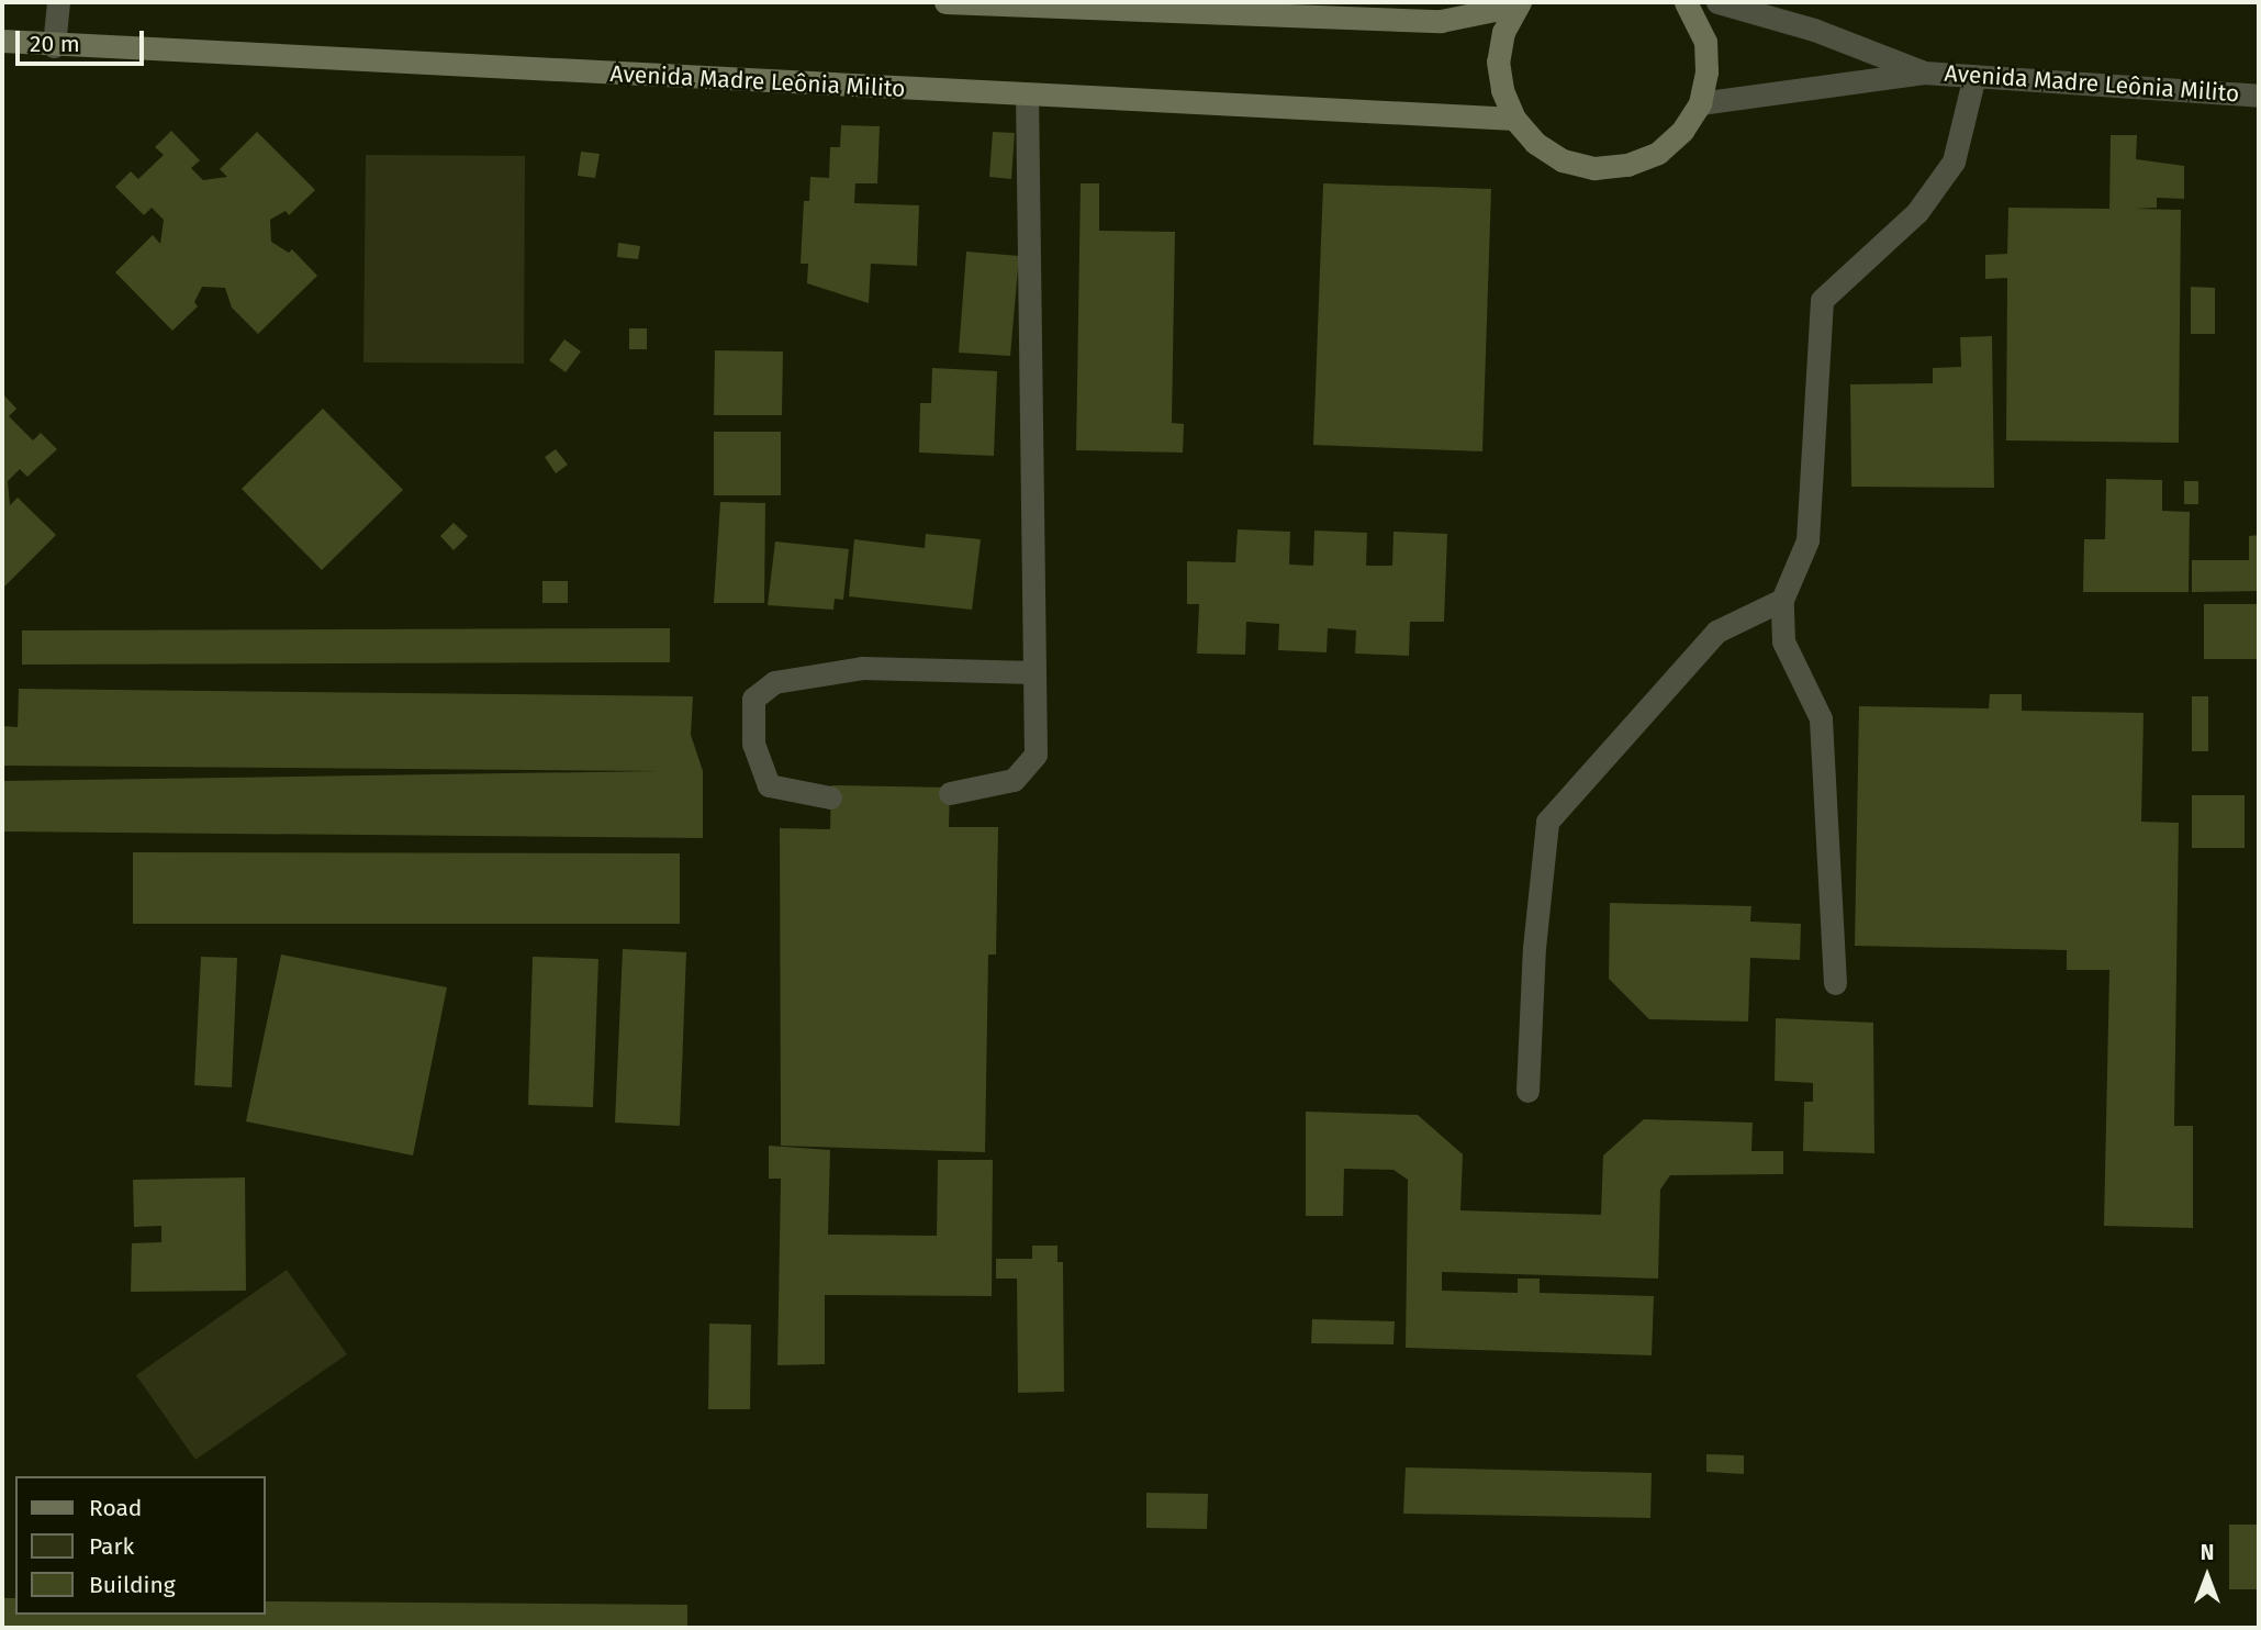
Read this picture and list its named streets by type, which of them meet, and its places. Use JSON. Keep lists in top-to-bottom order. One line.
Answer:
{"streets":{"main road":["Avenida Madre Leônia Milito"]},"legend":["Road","Park","Building"],"scale_bar":"20 m","north":"top"}
